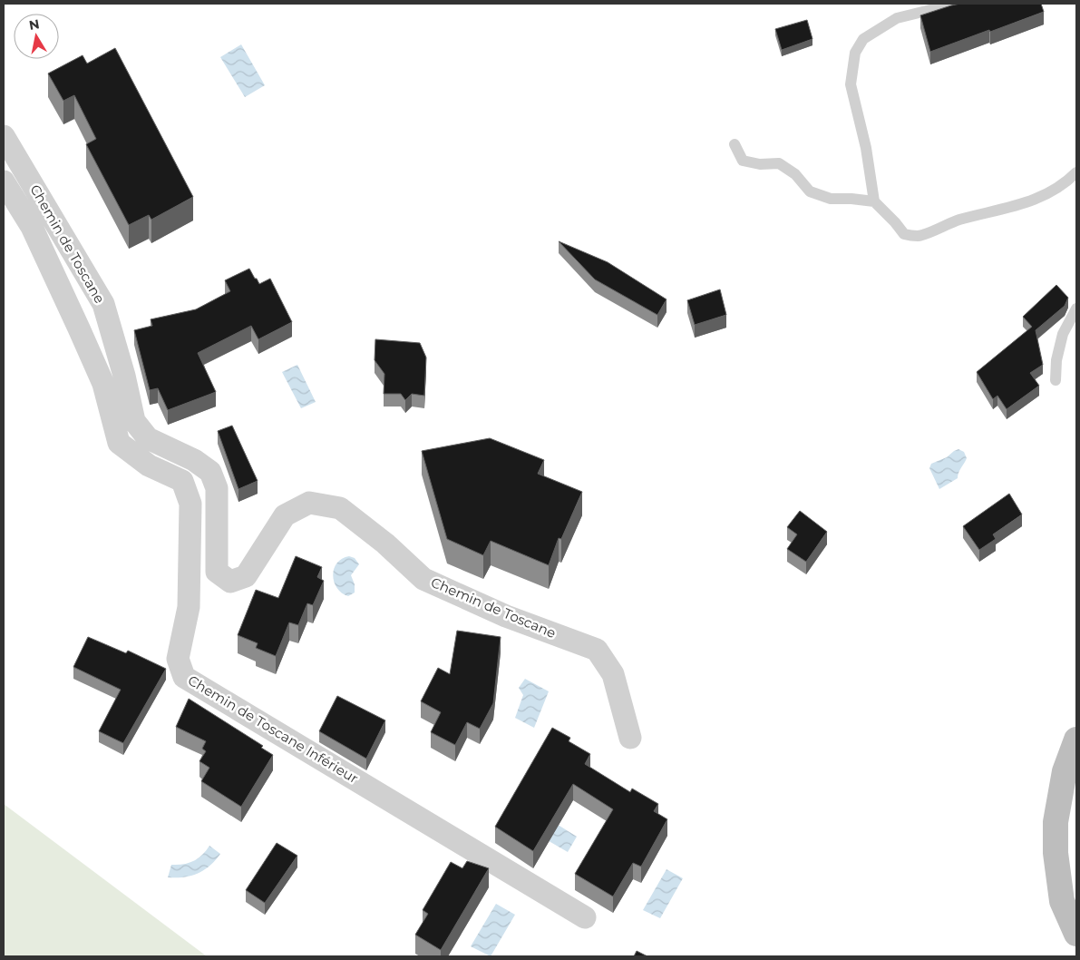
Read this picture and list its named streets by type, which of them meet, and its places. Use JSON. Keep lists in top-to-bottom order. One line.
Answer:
{"streets":{"street":["Chemin de Toscane","Chemin de Toscane Inférieur"]},"north":"top"}
